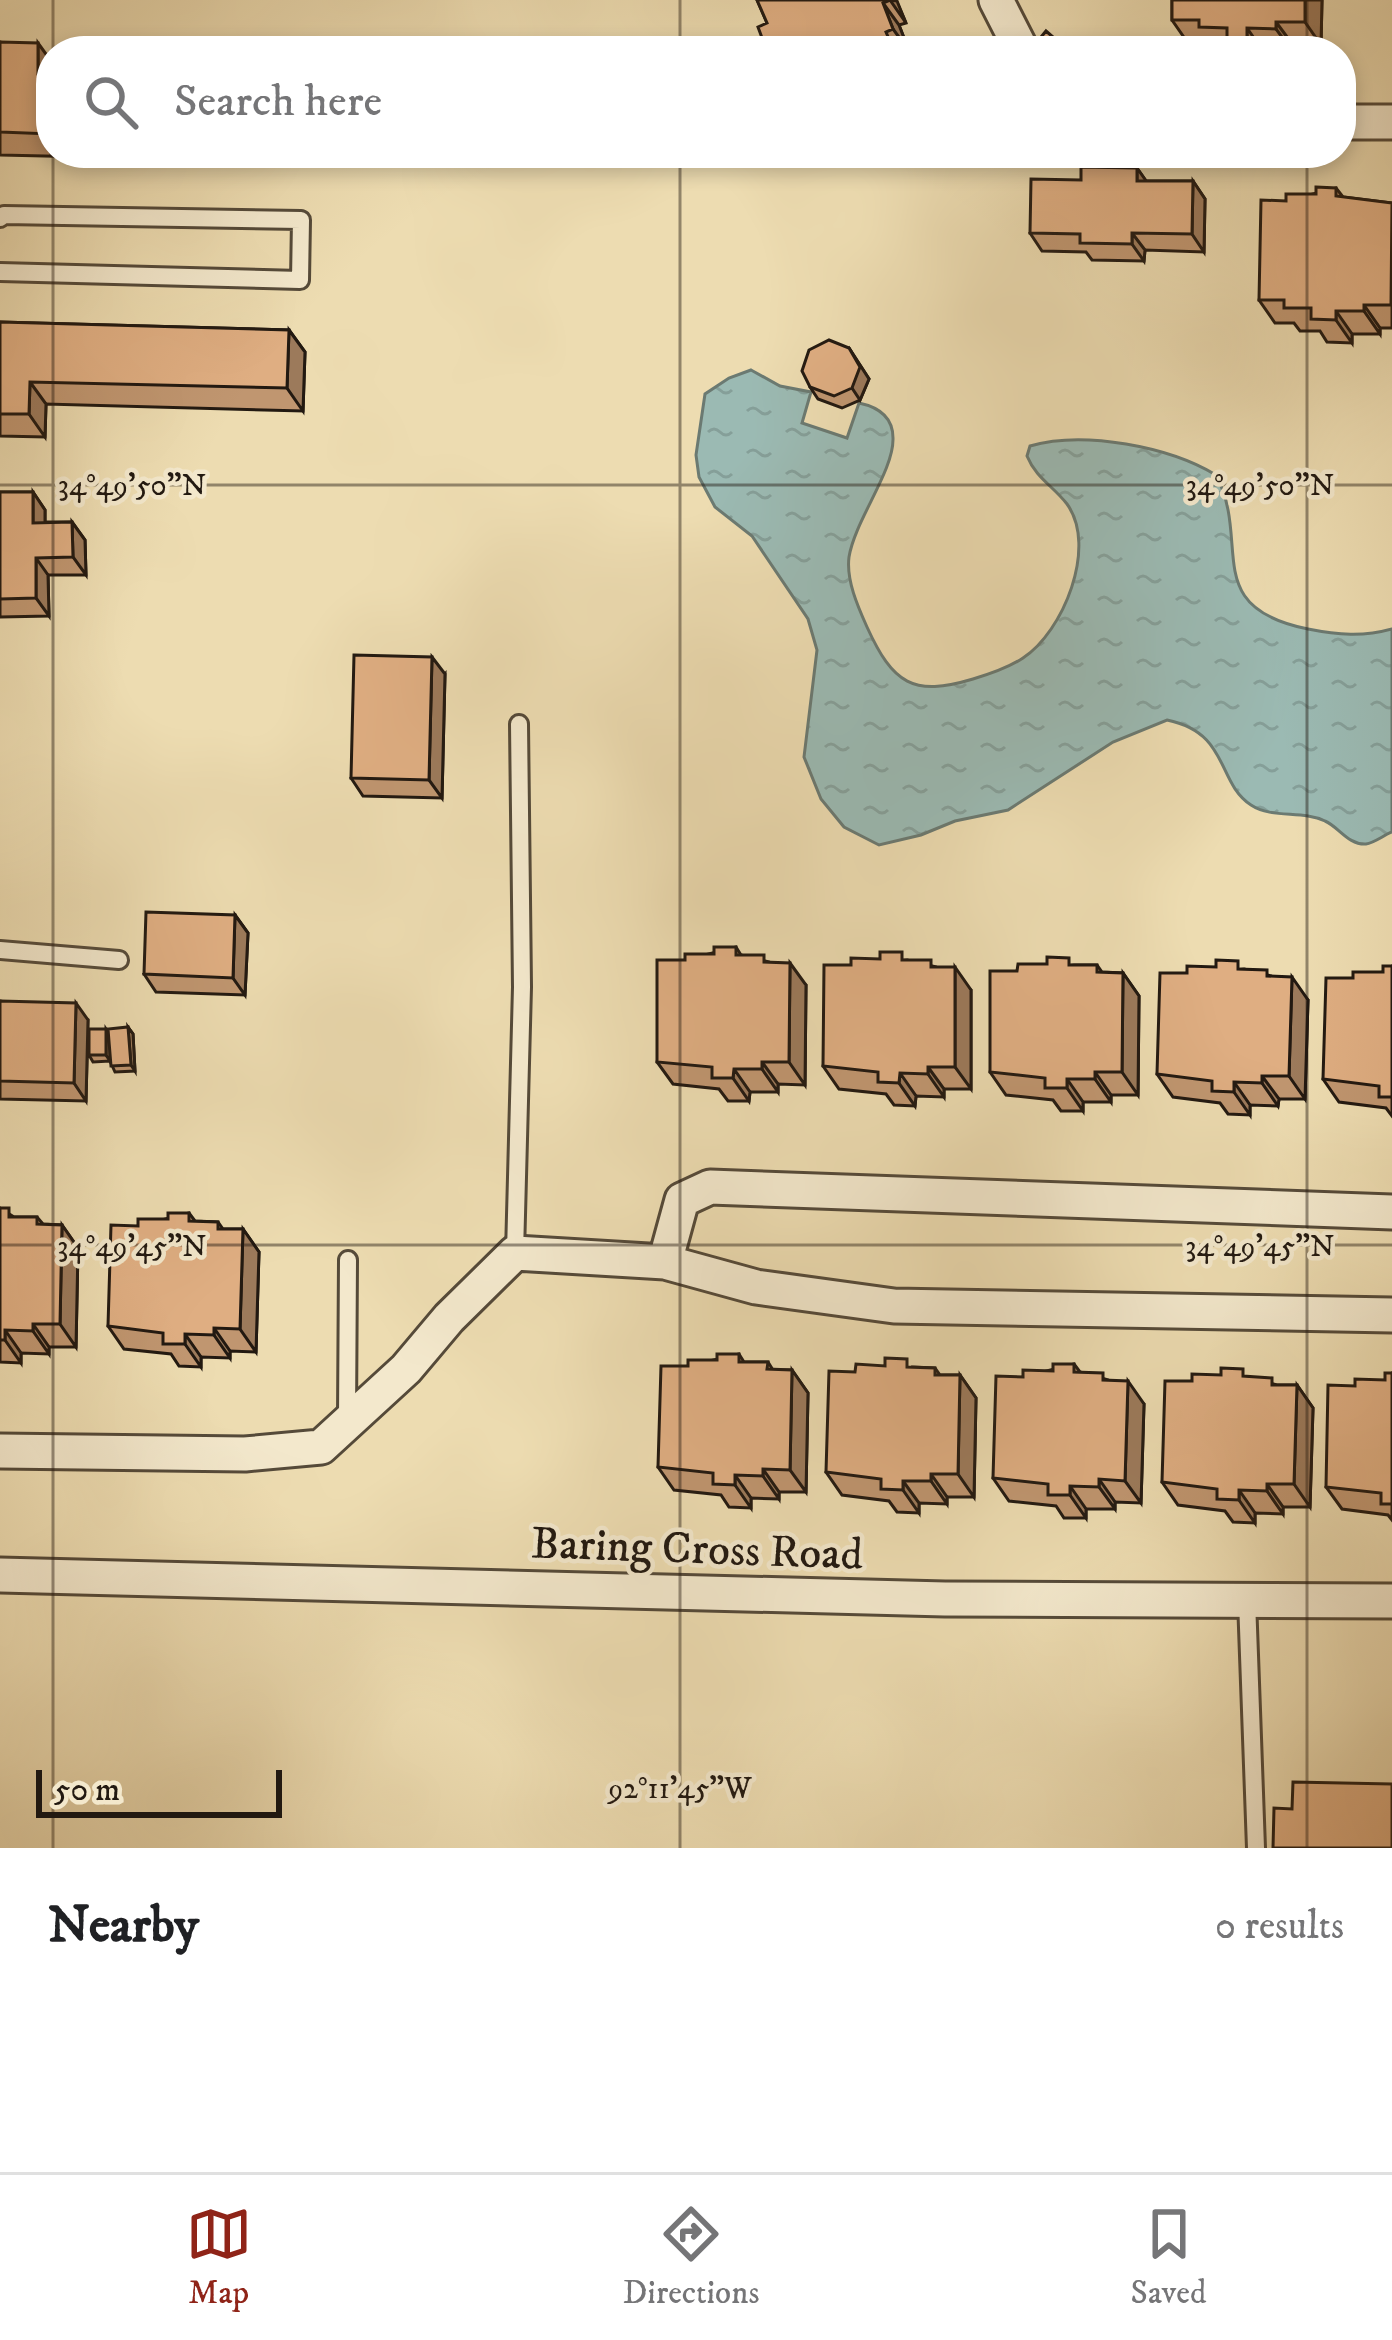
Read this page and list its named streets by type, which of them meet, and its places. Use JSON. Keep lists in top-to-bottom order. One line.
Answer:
{"streets":{"street":["Baring Cross Road"]},"scale_bar":"50 m","page":{"search":"Search here","scale":"50 m","heading":["Nearby","0 results"],"nav":["Map","Directions","Saved"]},"coordinates":["34°49'50\"N","34°49'45\"N","92°11'45\"W"]}
